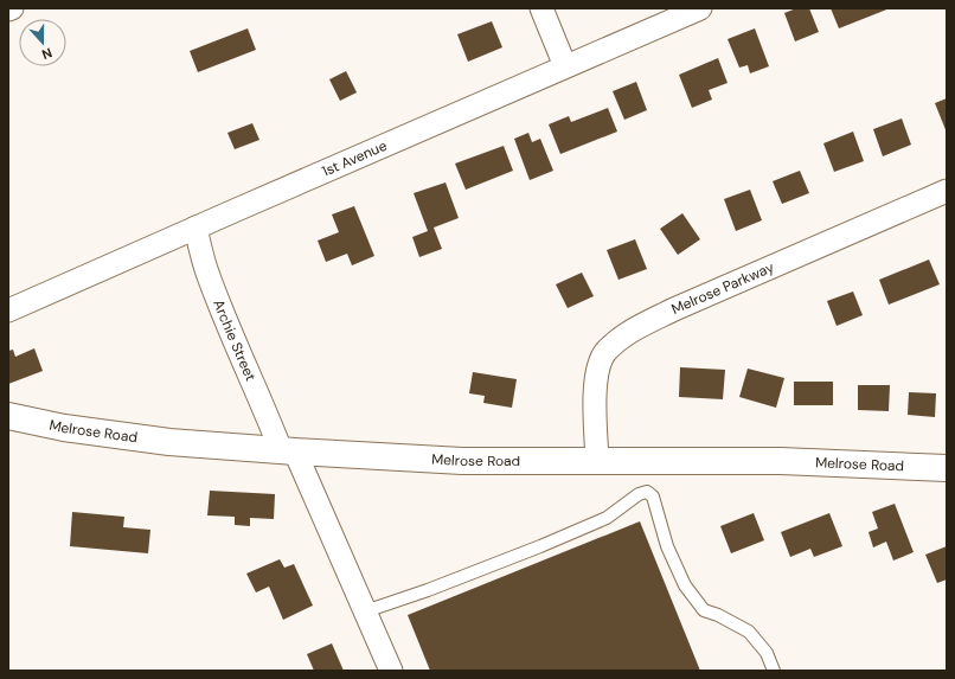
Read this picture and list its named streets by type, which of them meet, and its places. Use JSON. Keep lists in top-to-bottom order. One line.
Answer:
{"streets":{"street":["1st Avenue","Melrose Parkway","Archie Street","Melrose Road"]},"crossings":[["1st Avenue","Archie Street"],["Melrose Parkway","Melrose Road"],["Archie Street","Melrose Road"]],"north":"bottom"}
